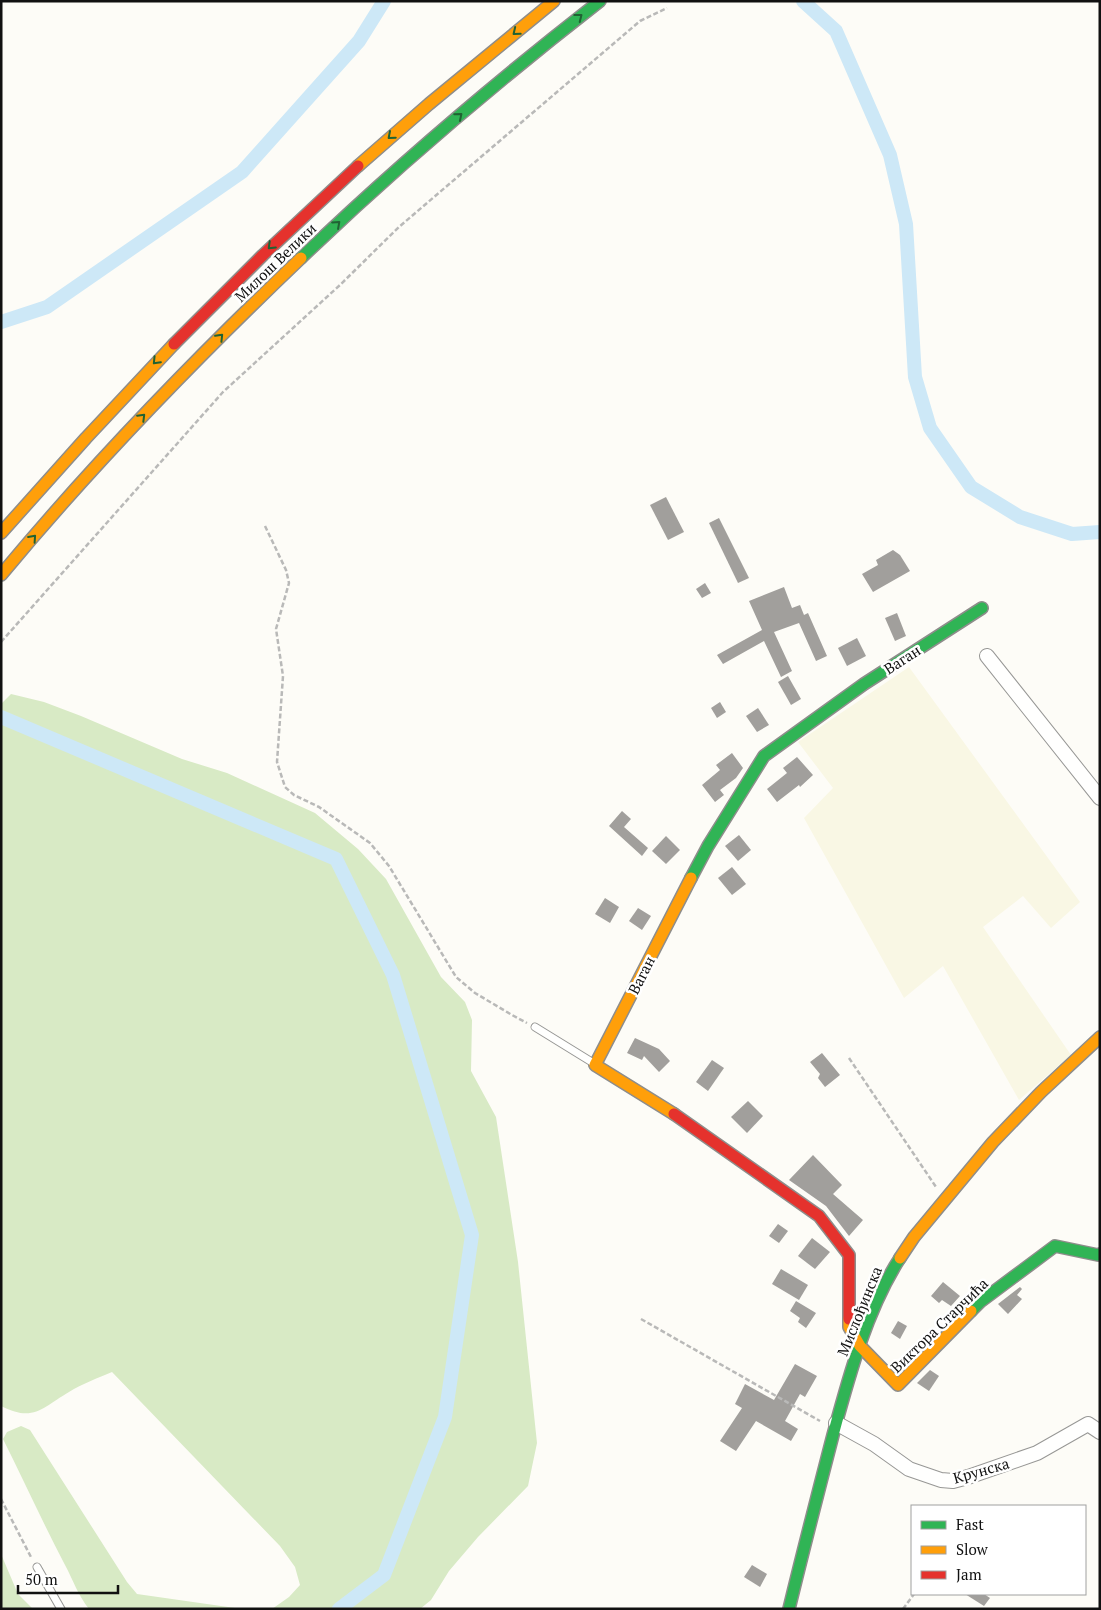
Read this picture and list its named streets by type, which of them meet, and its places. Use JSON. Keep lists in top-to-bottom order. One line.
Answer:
{"streets":{"main road":["Милош Велики","Ваган","Мислођинска","Виктора Старчића"],"street":["Крунска"]},"crossings":[["Мислођинска","Виктора Старчића"],["Мислођинска","Крунска"]],"legend":["Fast","Slow","Jam"],"scale_bar":"50 m"}
